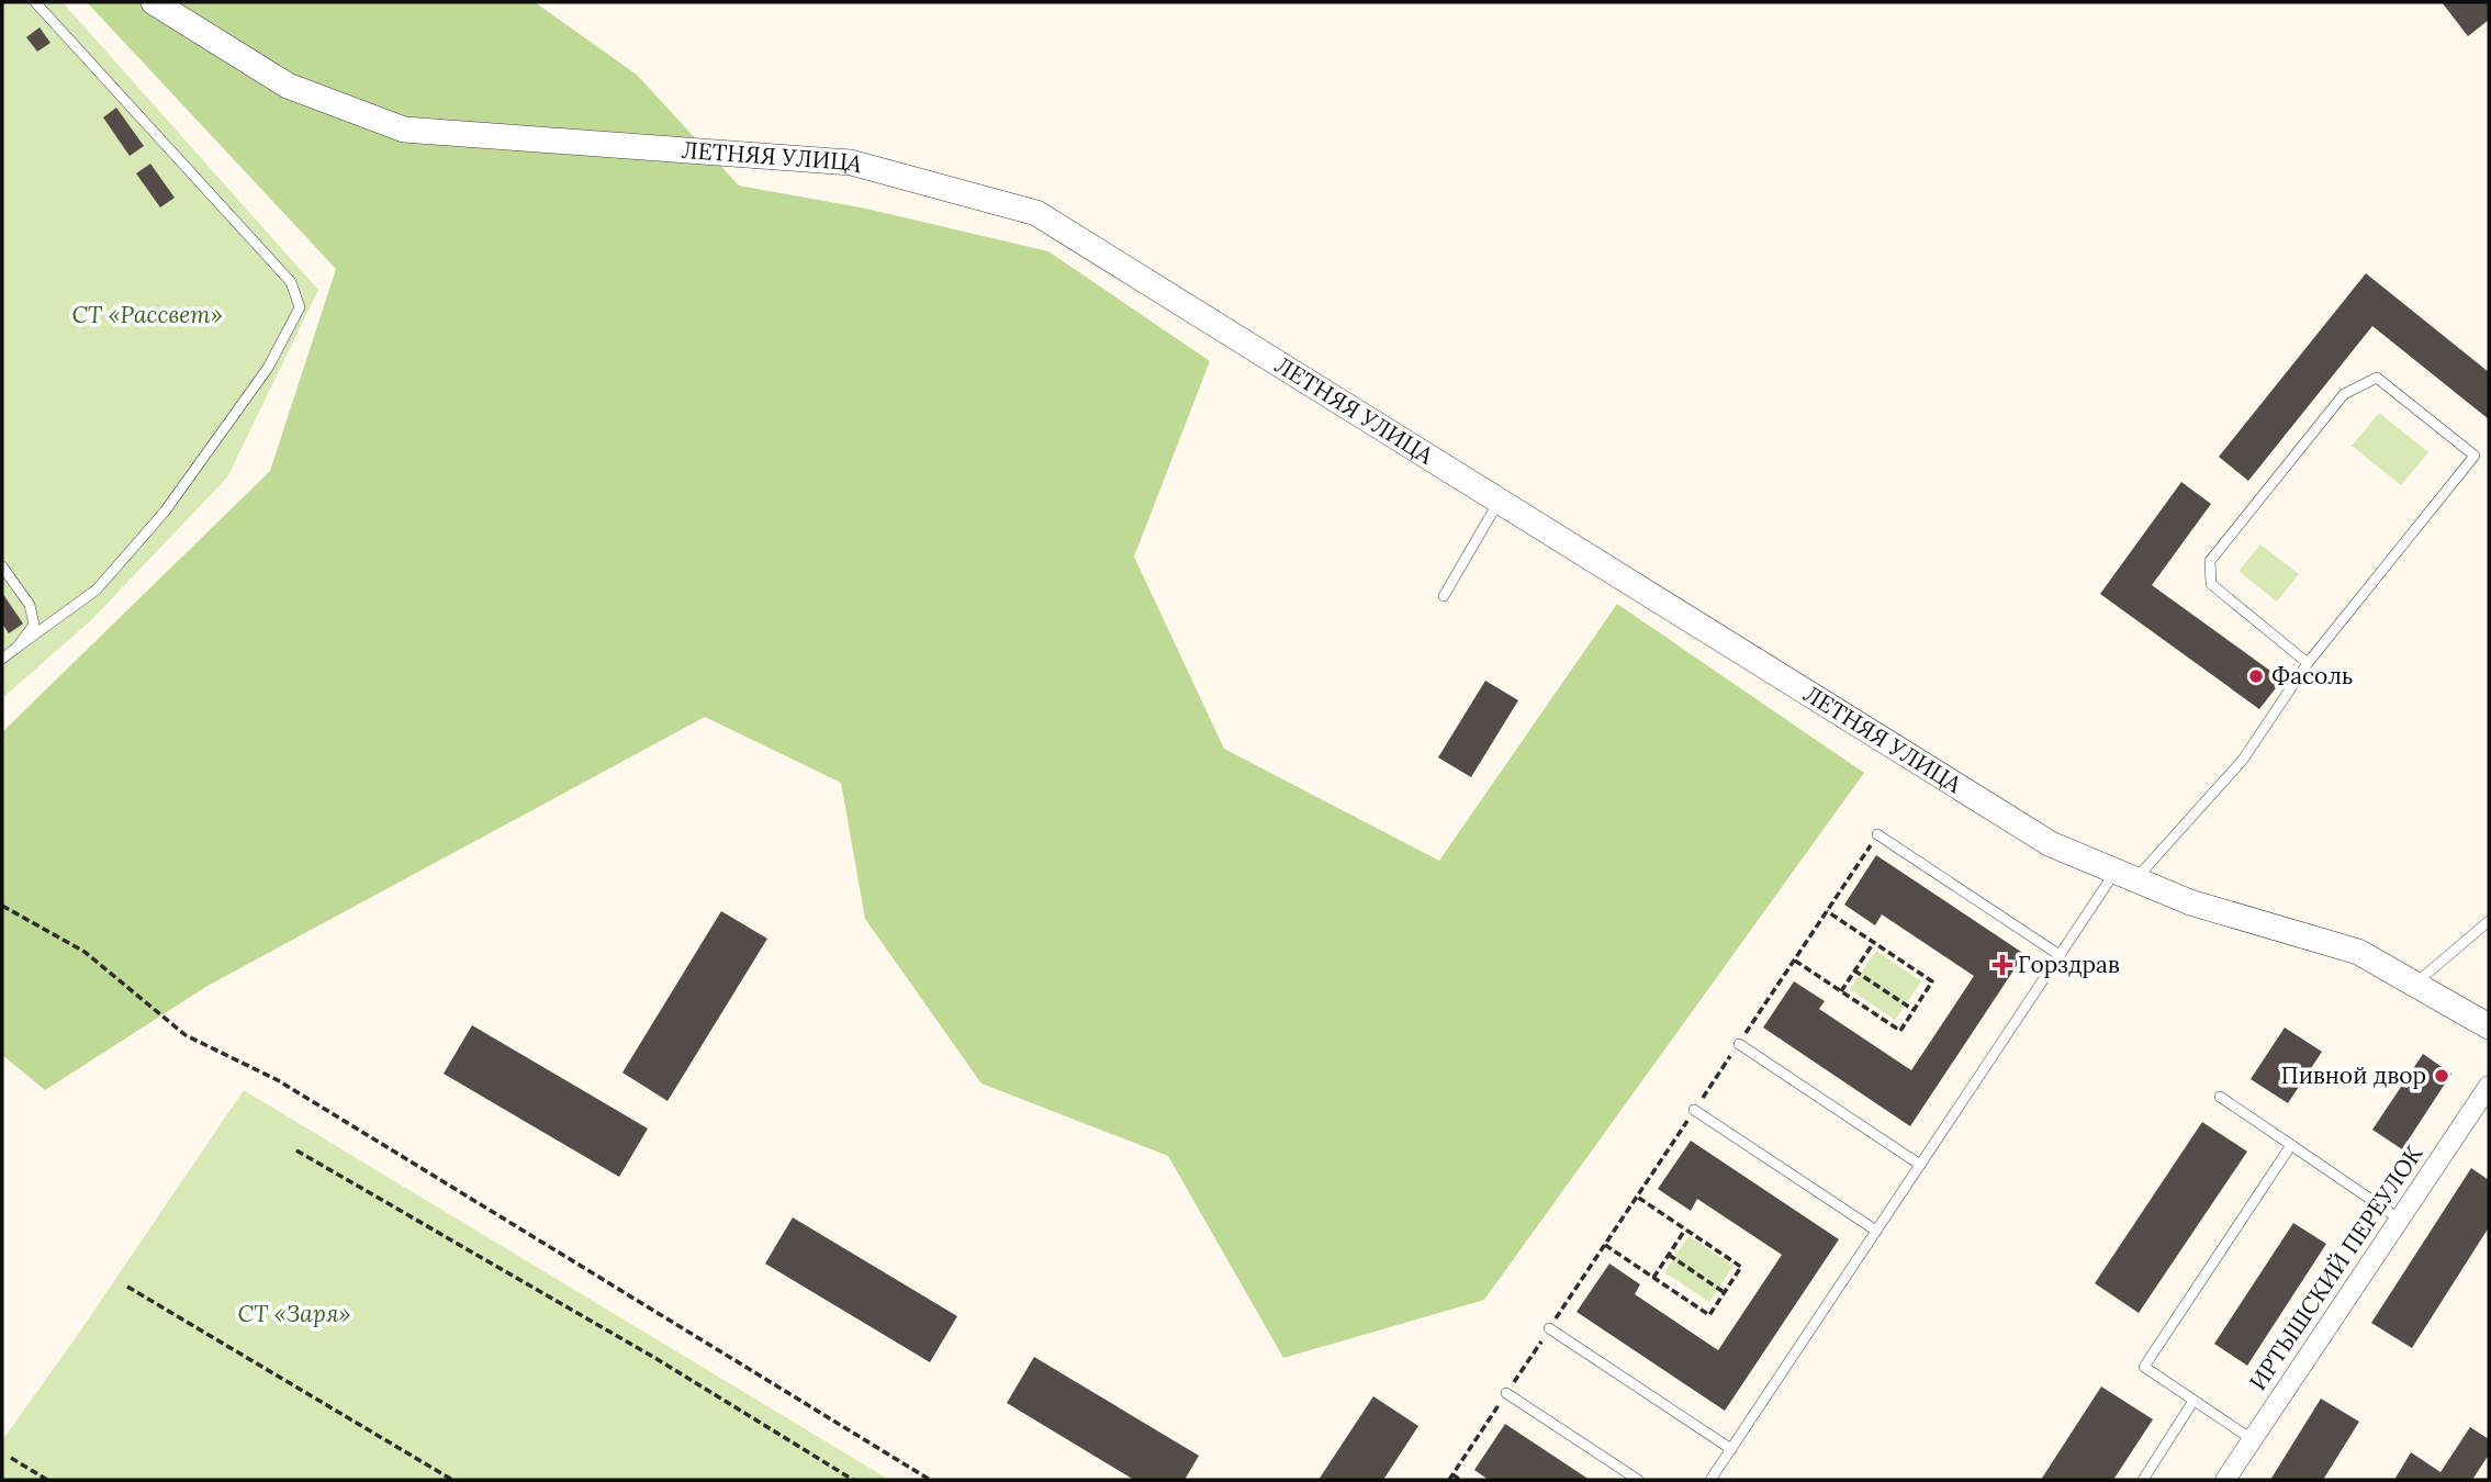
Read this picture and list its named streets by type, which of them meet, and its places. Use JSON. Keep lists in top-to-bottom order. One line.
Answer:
{"streets":{"street":["ЛЕТНЯЯ УЛИЦА","ИРТЫШСКИЙ ПЕРЕУЛОК"]},"parks":["СТ «Рассвет»","СТ «Заря»"],"places":{"other":["Фасоль","Пивной двор"],"health":["Горздрав"]}}
